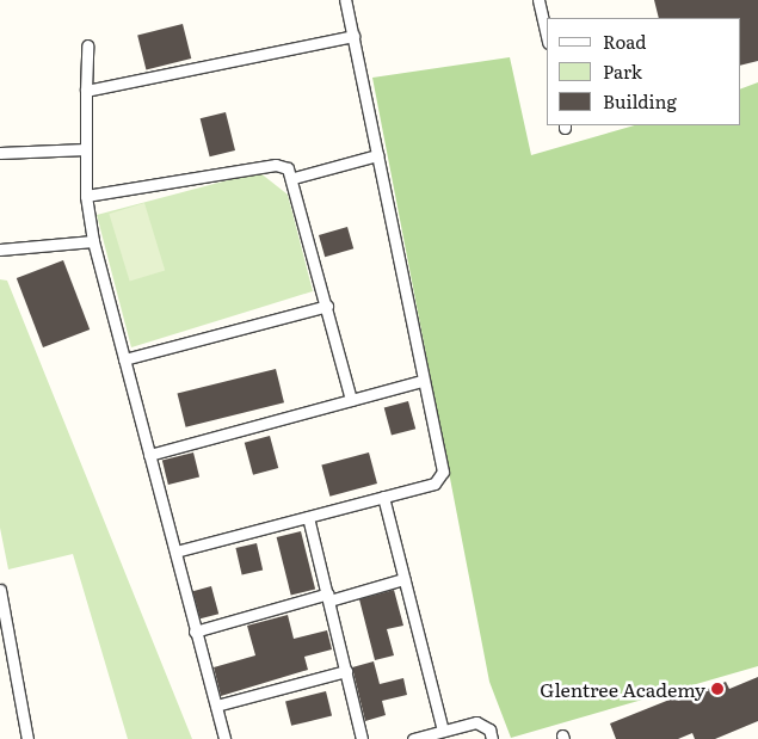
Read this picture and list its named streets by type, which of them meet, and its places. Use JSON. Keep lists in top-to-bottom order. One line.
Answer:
{"places":["Glentree Academy"],"legend":["Road","Park","Building"]}
